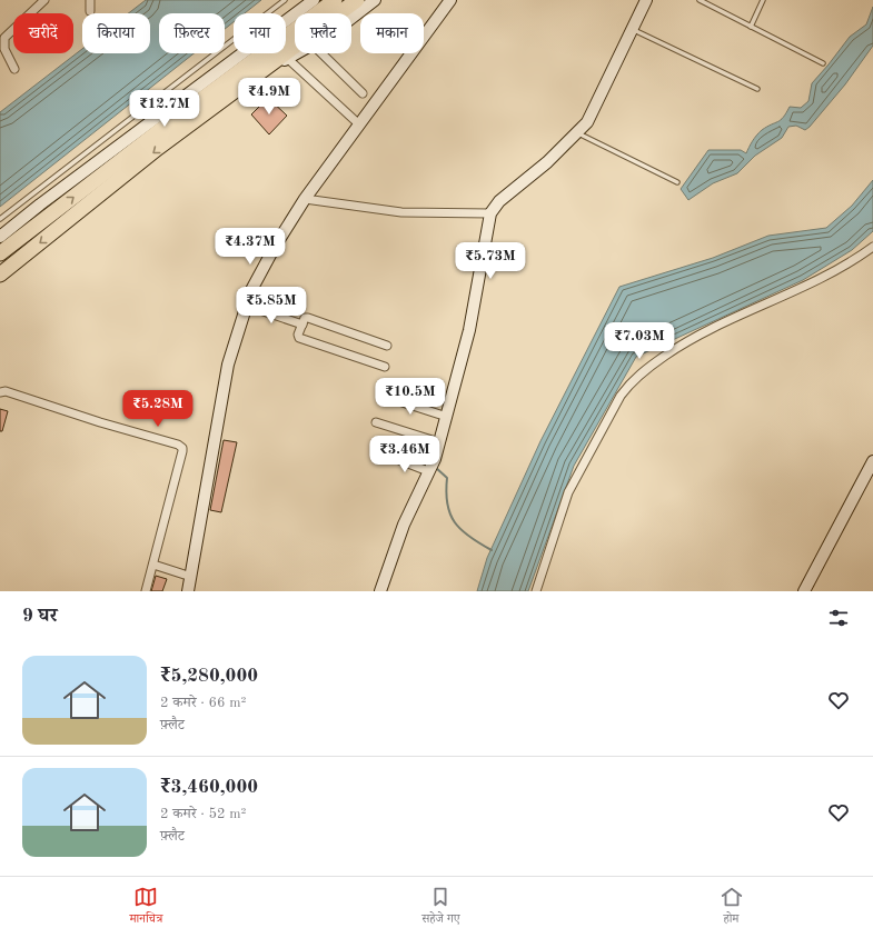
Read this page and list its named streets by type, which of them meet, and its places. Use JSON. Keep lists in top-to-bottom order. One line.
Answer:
{"page":{"chip":["खरीदें","किराया","फ़िल्टर","नया","फ़्लैट","मकान"],"price":["₹4.9M","₹12.7M","₹4.37M","₹5.73M","₹5.85M","₹7.03M","₹10.5M","₹5.28M","₹3.46M"],"heading":"9 घर","list":[{"name":"₹5,280,000","note":"2 कमरे · 66 m² · फ़्लैट"},{"name":"₹3,460,000","note":"2 कमरे · 52 m² · फ़्लैट"}],"tabs":["मानचित्र","सहेजे गए","होम"]}}
